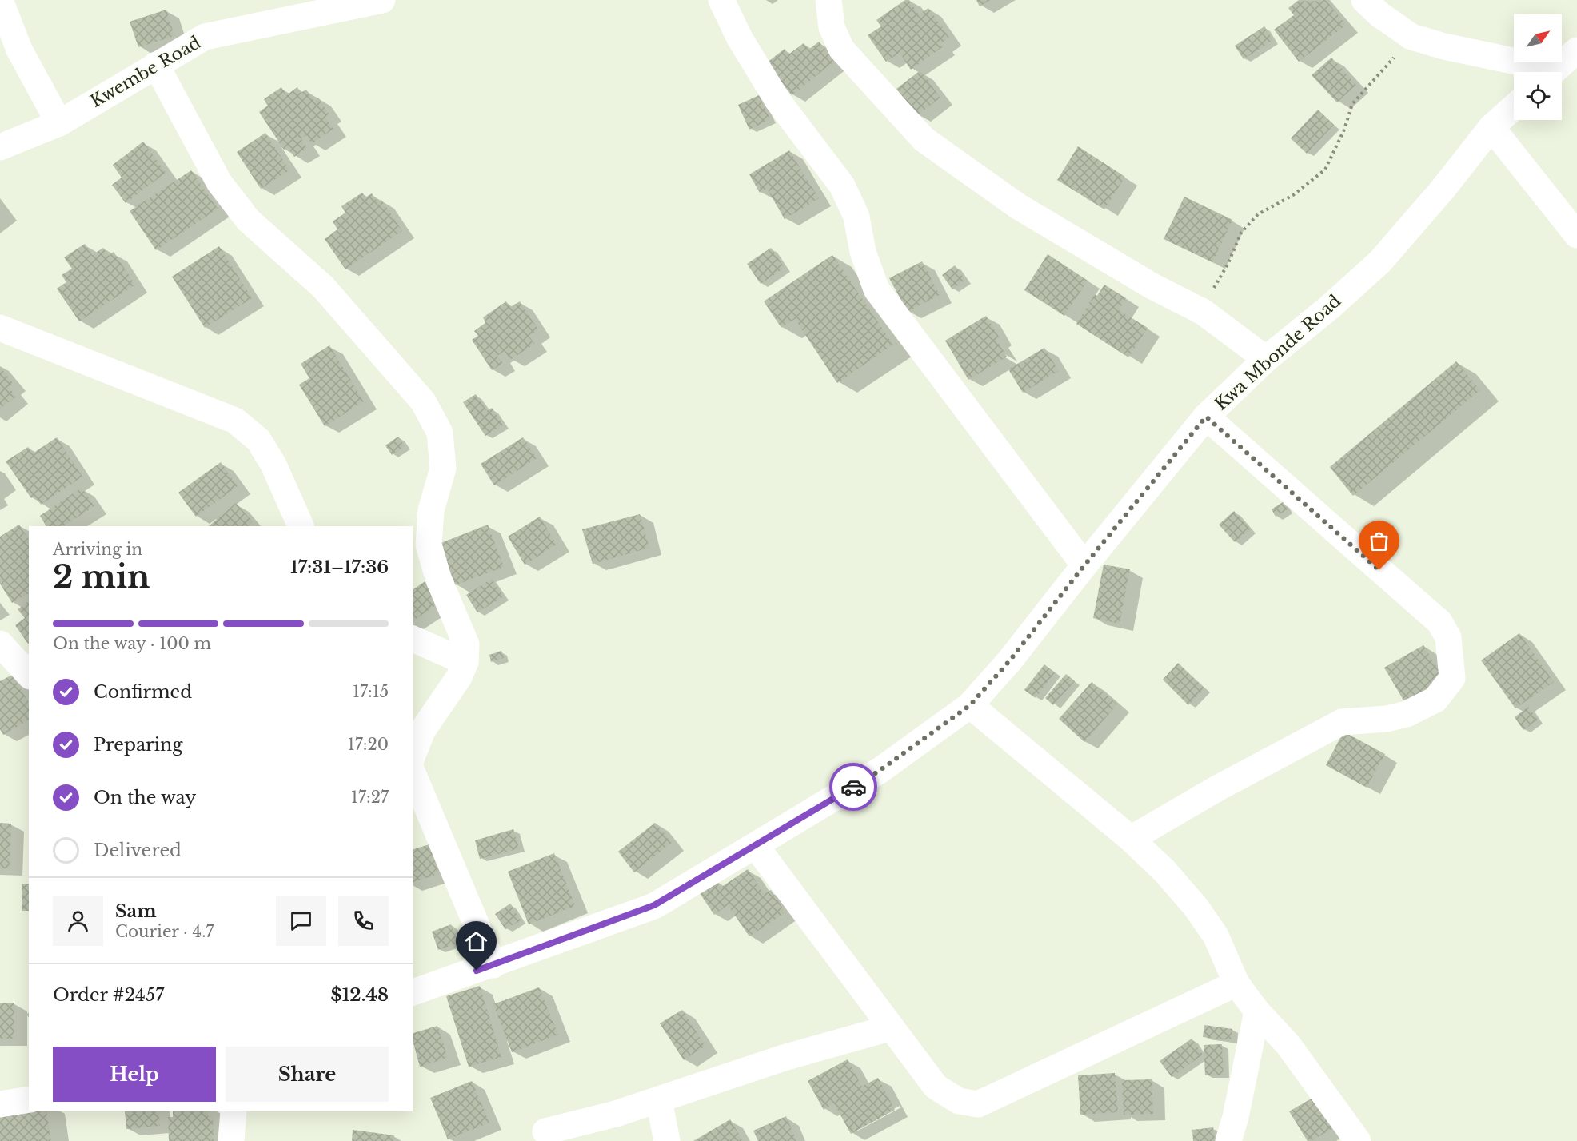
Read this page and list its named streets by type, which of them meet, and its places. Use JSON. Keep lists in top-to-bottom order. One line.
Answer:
{"streets":{"street":["Kwembe Road","Kwa Mbonde Road"]},"north":"top right","page":{"heading":["2 min","Arriving in","17:31–17:36"],"panel":["Sam","Courier · 4.7","Order #2457","$12.48"],"bar":"On the way · 100 m","list":[["Confirmed","17:15"],["Preparing","17:20"],["On the way","17:27"],"Delivered"],"buttons":["Help","Share"]}}
